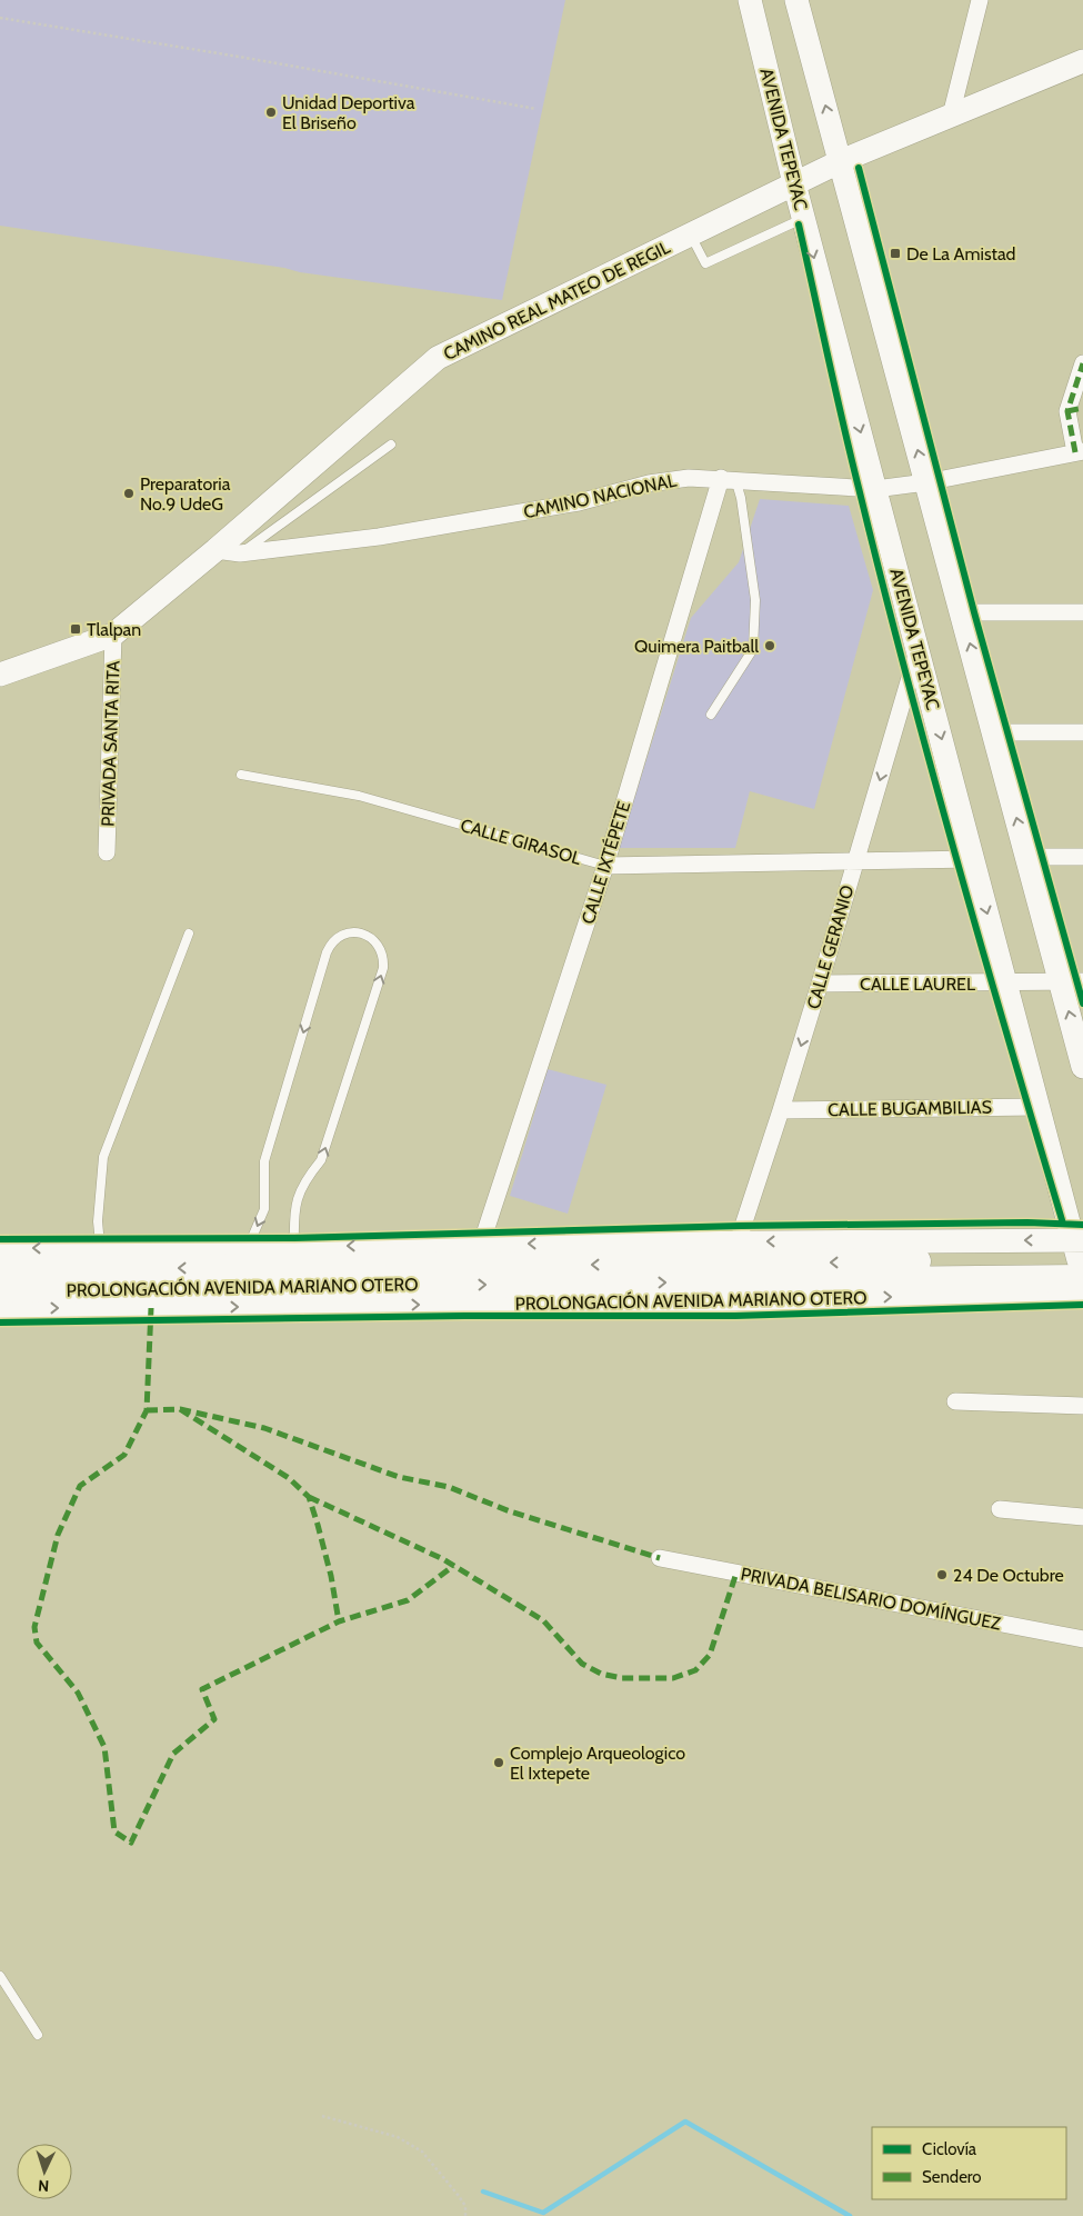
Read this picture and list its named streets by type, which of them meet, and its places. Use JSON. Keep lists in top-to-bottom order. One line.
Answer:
{"streets":{"main road":["PROLONGACIÓN AVENIDA MARIANO OTERO"],"street":["AVENIDA TEPEYAC","CAMINO REAL MATEO DE REGIL","CAMINO NACIONAL","PRIVADA SANTA RITA","CALLE GIRASOL","CALLE IXTÉPETE","CALLE GERANIO","CALLE LAUREL","CALLE BUGAMBILIAS","PRIVADA BELISARIO DOMÍNGUEZ"]},"crossings":[["AVENIDA TEPEYAC","CAMINO REAL MATEO DE REGIL"],["AVENIDA TEPEYAC","CAMINO NACIONAL"],["AVENIDA TEPEYAC","CALLE GIRASOL"],["AVENIDA TEPEYAC","CALLE GERANIO"],["AVENIDA TEPEYAC","CALLE LAUREL"],["AVENIDA TEPEYAC","CALLE BUGAMBILIAS"],["AVENIDA TEPEYAC","PROLONGACIÓN AVENIDA MARIANO OTERO"],["CAMINO REAL MATEO DE REGIL","CAMINO NACIONAL"],["CAMINO REAL MATEO DE REGIL","PRIVADA SANTA RITA"],["CAMINO NACIONAL","CALLE IXTÉPETE"],["CALLE GIRASOL","CALLE IXTÉPETE"],["CALLE GIRASOL","CALLE GERANIO"],["CALLE GERANIO","CALLE LAUREL"],["CALLE GERANIO","CALLE BUGAMBILIAS"]],"one_way":["CALLE GERANIO"],"places":{"other":["Unidad Deportiva El Briseño","Preparatoria No.9 UdeG","Quimera Paitball","24 De Octubre","Complejo Arqueologico El Ixtepete"],"transit":["De La Amistad","Tlalpan"]},"legend":["Ciclovía","Sendero"],"north":"bottom"}
